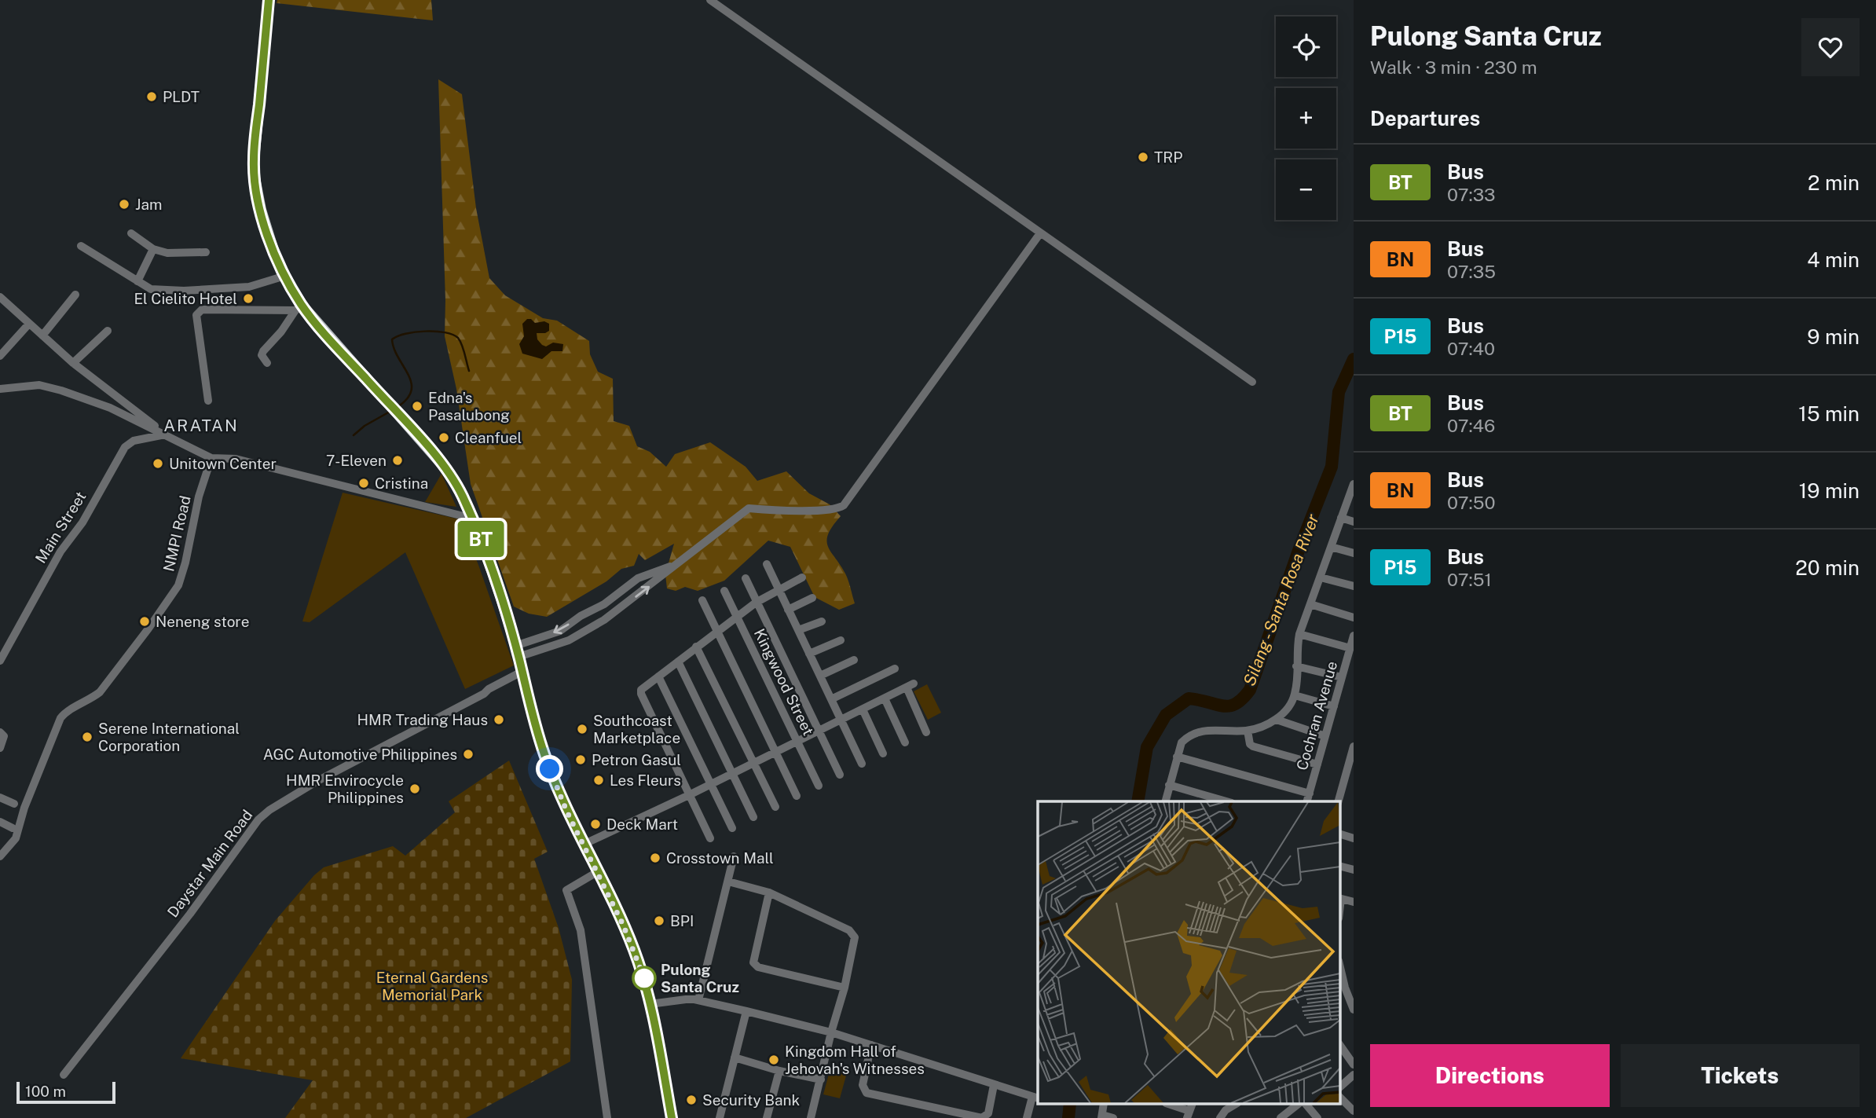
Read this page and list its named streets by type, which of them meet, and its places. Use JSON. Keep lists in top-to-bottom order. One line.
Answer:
{"streets":{"street":["Main Street","NMPI Road","Kingwood Street","Cochran Avenue","Daystar Main Road"]},"districts":["ARATAN"],"water":["Silang - Santa Rosa River"],"parks":["Eternal Gardens Memorial Park"],"places":["PLDT","TRP","Jam","El Cielito Hotel","Edna's Pasalubong","Cleanfuel","7-Eleven","Unitown Center","Cristina","Neneng store","HMR Trading Haus","Southcoast Marketplace","Serene International Corporation","AGC Automotive Philippines","Petron Gasul","Les Fleurs","HMR Envirocycle Philippines","Deck Mart","Crosstown Mall","BPI","Pulong Santa Cruz","Kingdom Hall of Jehovah's Witnesses","Security Bank"],"lines":["bus line BT"],"scale_bar":"100 m","page":{"on_map":"BT","heading":[["Pulong Santa Cruz","Walk · 3 min · 230 m"],"Departures"],"map_buttons":["+","−"],"list":[{"mark":"BT","name":"Bus","note":"07:33","value":"2 min"},{"mark":"BN","name":"Bus","note":"07:35","value":"4 min"},{"mark":"P15","name":"Bus","note":"07:40","value":"9 min"},{"mark":"BT","name":"Bus","note":"07:46","value":"15 min"},{"mark":"BN","name":"Bus","note":"07:50","value":"19 min"},{"mark":"P15","name":"Bus","note":"07:51","value":"20 min"}],"buttons":["Directions","Tickets"],"scale":"100 m"}}
